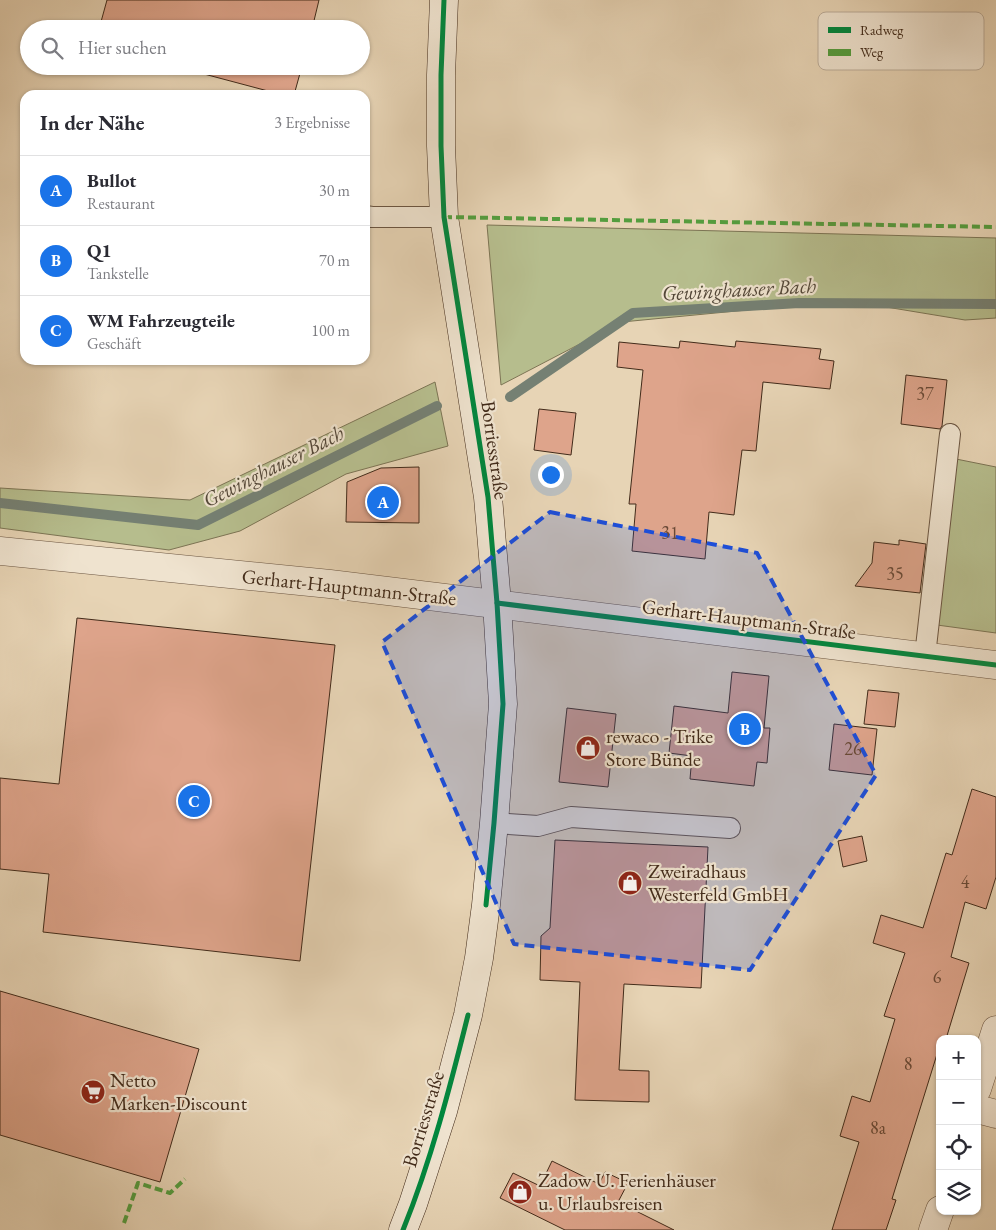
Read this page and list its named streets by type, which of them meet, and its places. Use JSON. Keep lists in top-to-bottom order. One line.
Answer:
{"streets":{"main road":["Borriesstraße","Gerhart-Hauptmann-Straße"]},"crossings":[["Borriesstraße","Gerhart-Hauptmann-Straße"]],"water":["Gewinghauser Bach"],"places":{"shop":["rewaco - Trike Store Bünde","Zweiradhaus Westerfeld GmbH","Zadow U. Ferienhäuser u. Urlaubsreisen"],"supermarket":["Netto Marken-Discount"]},"house_numbers":["37","31","35","26","4","6","8","8a"],"legend":["Radweg","Weg"],"page":{"search":"Hier suchen","heading":["In der Nähe","3 Ergebnisse"],"list":[{"mark":"A","name":"Bullot","note":"Restaurant","value":"30 m"},{"mark":"B","name":"Q1","note":"Tankstelle","value":"70 m"},{"mark":"C","name":"WM Fahrzeugteile","note":"Geschäft","value":"100 m"}],"pins":["A","B","C"],"map_buttons":["+","−"]}}
